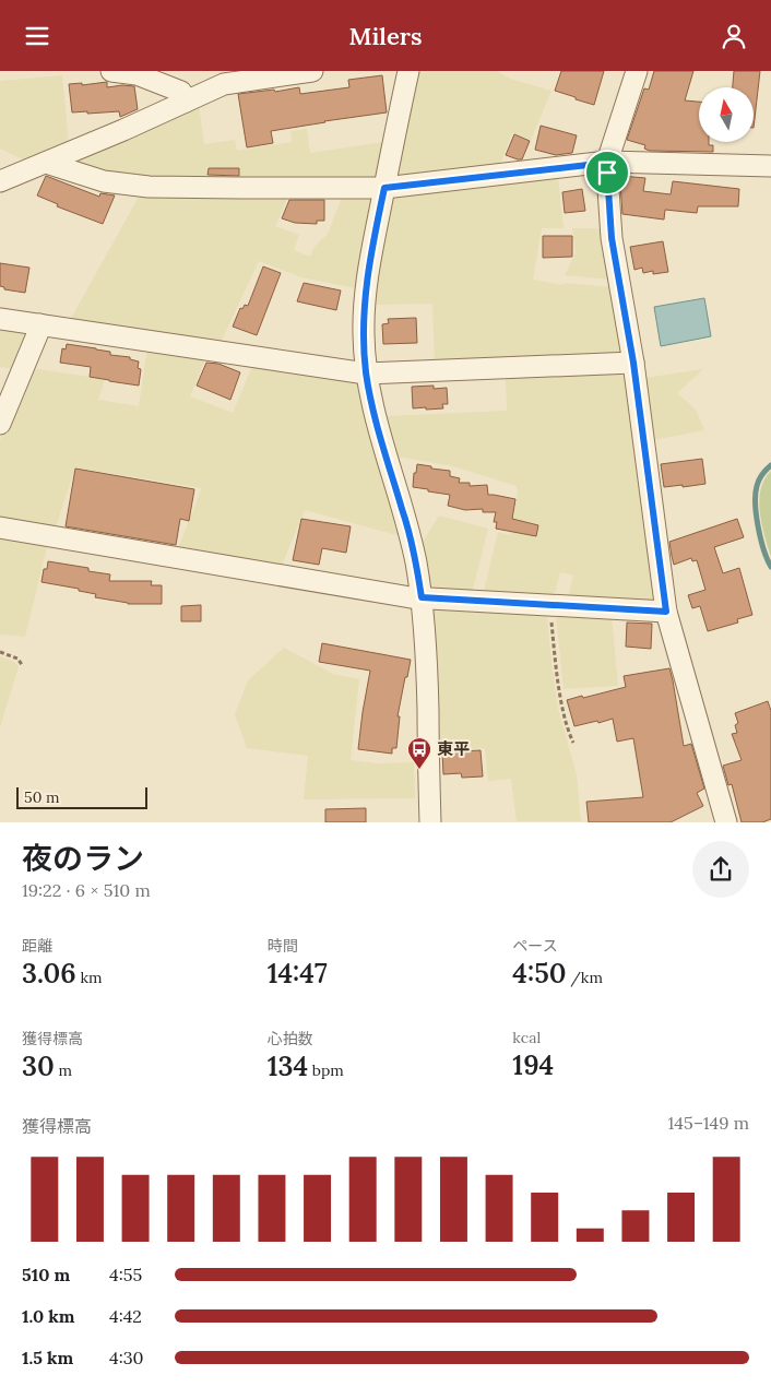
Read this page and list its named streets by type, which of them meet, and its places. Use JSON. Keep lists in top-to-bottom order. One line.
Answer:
{"places":{"bus stop":["東平"]},"scale_bar":"50 m","north":"top","page":{"header":"Milers","scale":"50 m","heading":["夜のラン","19:22 · 6 × 510 m"],"stats":[["距離","3.06 km"],["時間","14:47"],["ペース","4:50 /km"],["獲得標高","30 m"],["心拍数","134 bpm"],["kcal","194"]],"chart":["獲得標高","145–149 m"],"list":[{"name":"510 m","note":"4:55"},{"name":"1.0 km","note":"4:42"},{"name":"1.5 km","note":"4:30"}]}}
